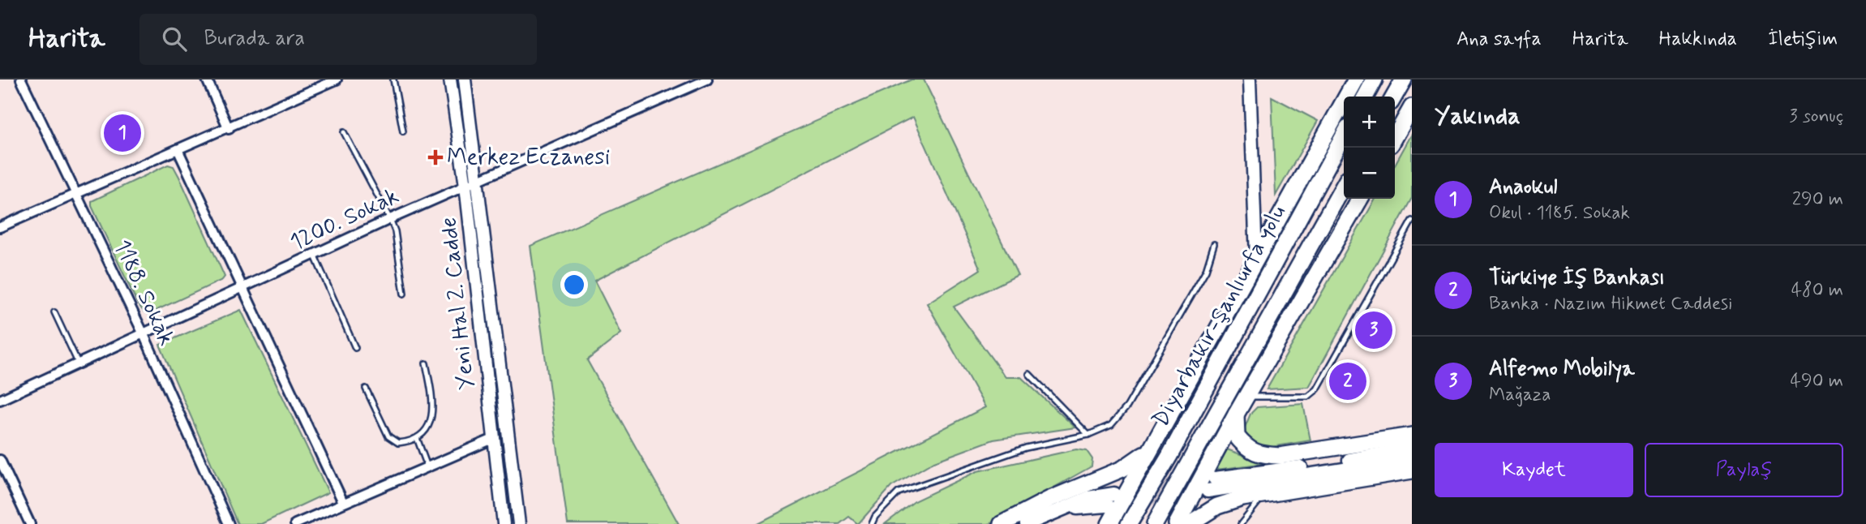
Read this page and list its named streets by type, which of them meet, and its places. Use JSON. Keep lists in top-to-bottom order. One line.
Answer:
{"streets":{"highway":["Diyarbakır-Şanlıurfa yolu"],"street":["1200. Sokak","1188. Sokak","Yeni Hal 2. Cadde"]},"crossings":[["1200. Sokak","1188. Sokak"],["1200. Sokak","Yeni Hal 2. Cadde"]],"places":{"health":["Merkez Eczanesi"]},"page":{"header":"Harita","search":"Burada ara","nav":["Ana sayfa","Harita","Hakkında","İletişim"],"heading":["Yakında","3 sonuç"],"map_buttons":["+","−"],"pins":["1","3","2"],"list":[{"mark":"1","name":"Anaokul","note":"Okul · 1185. Sokak","value":"290 m"},{"mark":"2","name":"Türkiye İş Bankası","note":"Banka · Nazım Hikmet Caddesi","value":"480 m"},{"mark":"3","name":"Alfemo Mobilya","note":"Mağaza","value":"490 m"}],"buttons":["Kaydet","Paylaş"]}}
